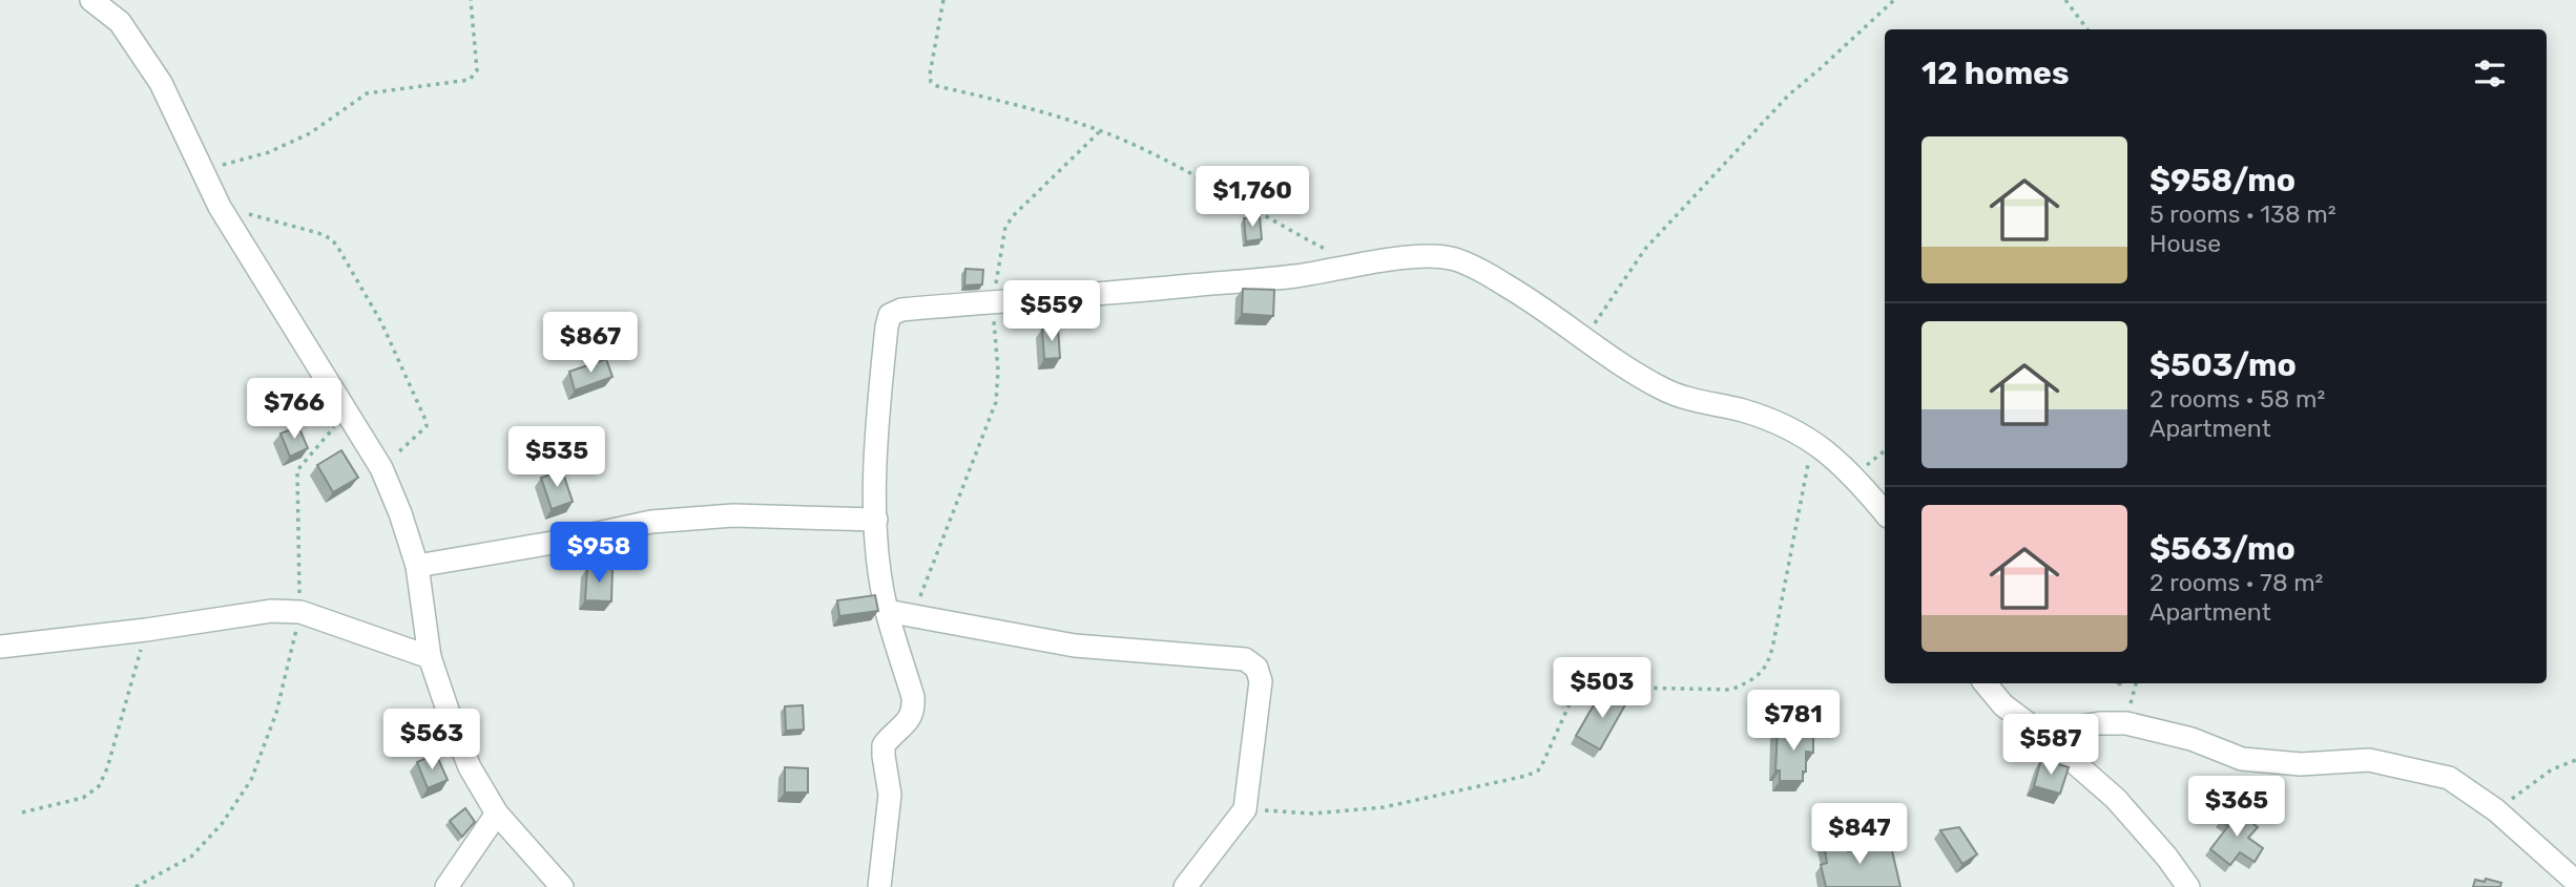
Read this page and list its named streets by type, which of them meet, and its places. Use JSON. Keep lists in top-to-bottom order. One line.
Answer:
{"page":{"heading":"12 homes","list":[{"name":"$958/mo","note":"5 rooms · 138 m² · House"},{"name":"$503/mo","note":"2 rooms · 58 m² · Apartment"},{"name":"$563/mo","note":"2 rooms · 78 m² · Apartment"}],"price":["$1,760","$559","$867","$766","$535","$958","$503","$781","$563","$587","$365","$847"]}}
